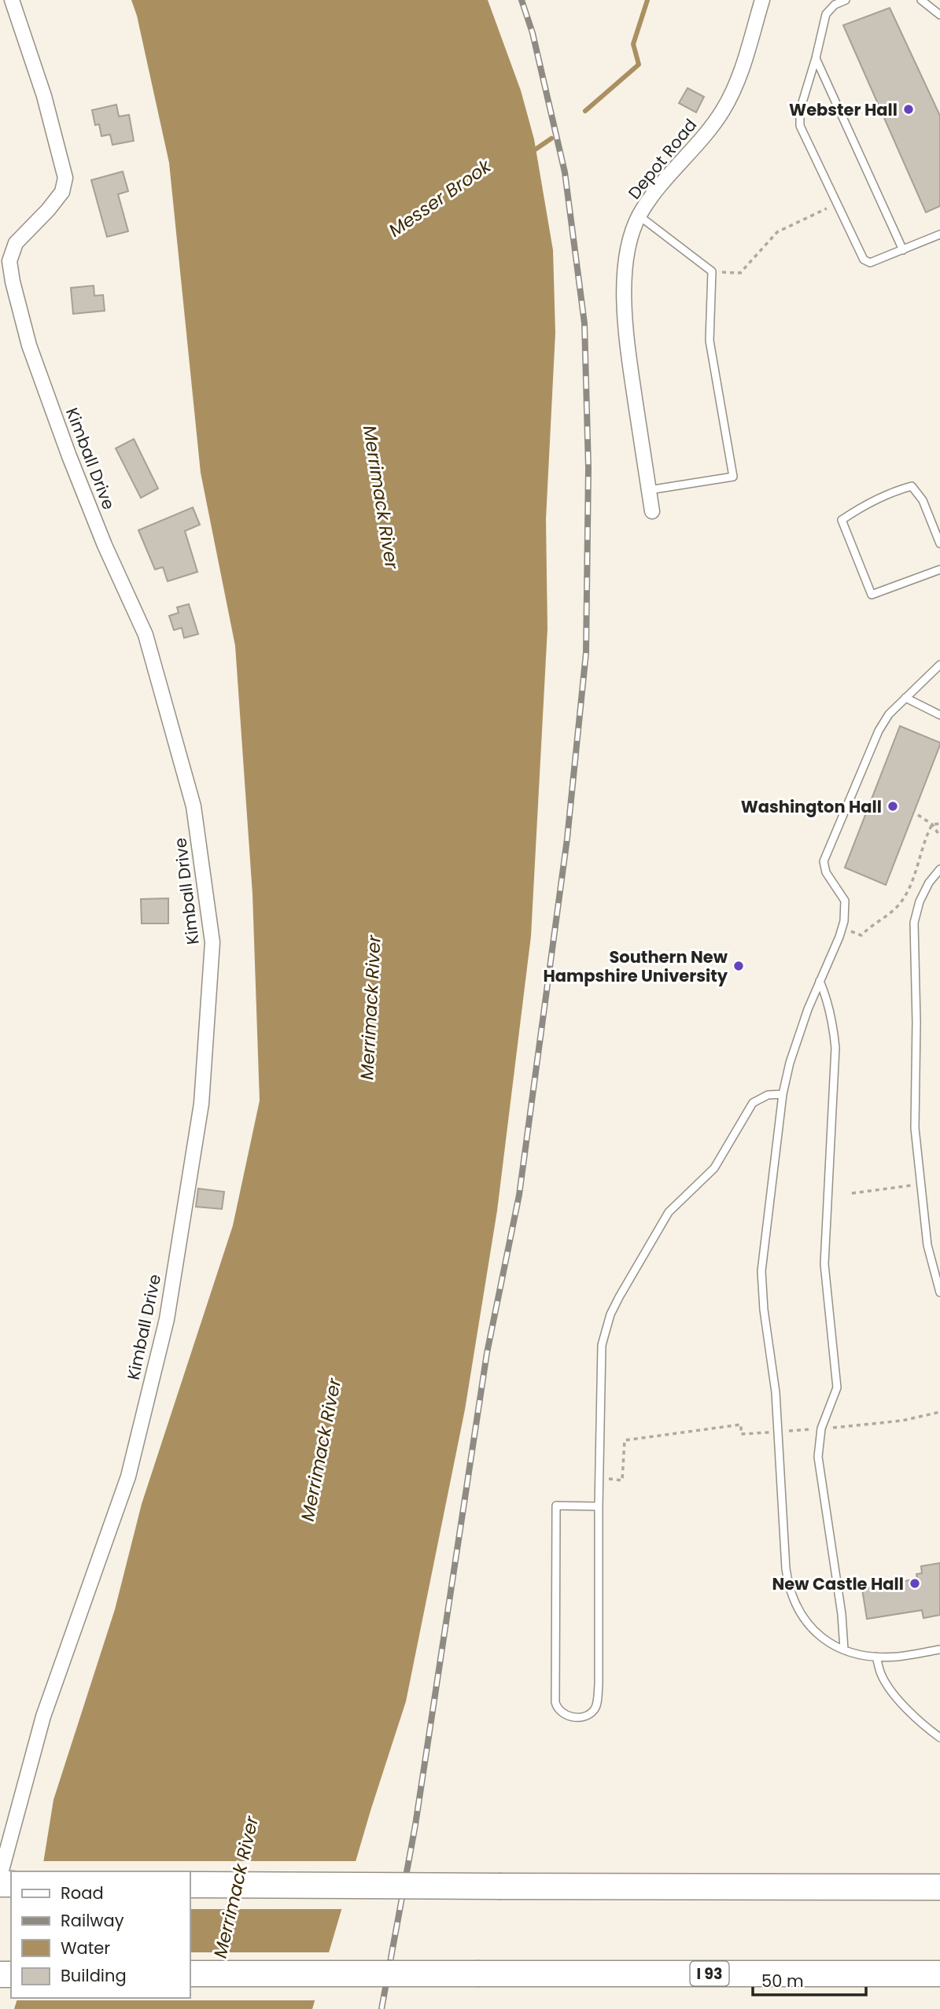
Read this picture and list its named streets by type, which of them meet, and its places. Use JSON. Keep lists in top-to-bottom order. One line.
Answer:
{"streets":{"highway":["I 93"],"street":["Depot Road","Kimball Drive"]},"water":["Messer Brook","Merrimack River"],"places":["Webster Hall","Washington Hall","Southern New Hampshire University","New Castle Hall"],"legend":["Road","Railway","Water","Building"],"scale_bar":"50 m"}
